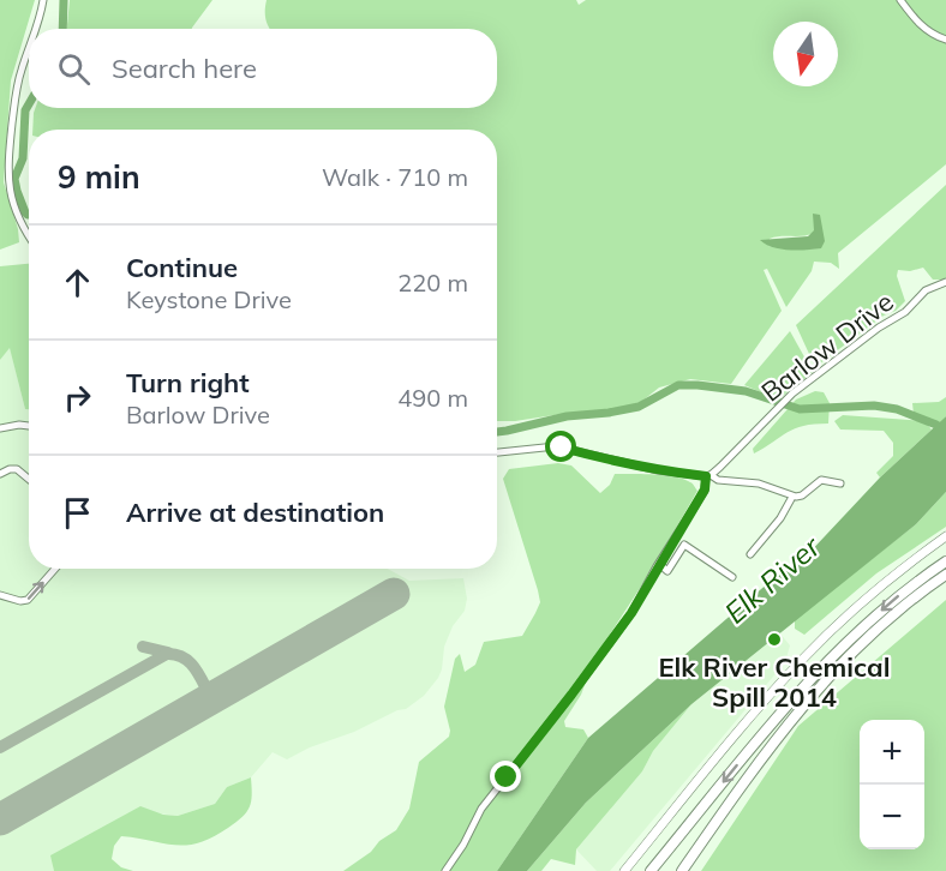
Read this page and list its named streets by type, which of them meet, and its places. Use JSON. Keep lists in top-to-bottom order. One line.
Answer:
{"streets":{"street":["Barlow Drive"]},"water":["Elk River"],"places":["Elk River Chemical Spill 2014"],"north":"bottom","page":{"search":"Search here","heading":["9 min","Walk · 710 m"],"list":[["Continue","Keystone Drive","220 m"],["Turn right","Barlow Drive","490 m"],"Arrive at destination"],"map_buttons":["+","−"]}}
